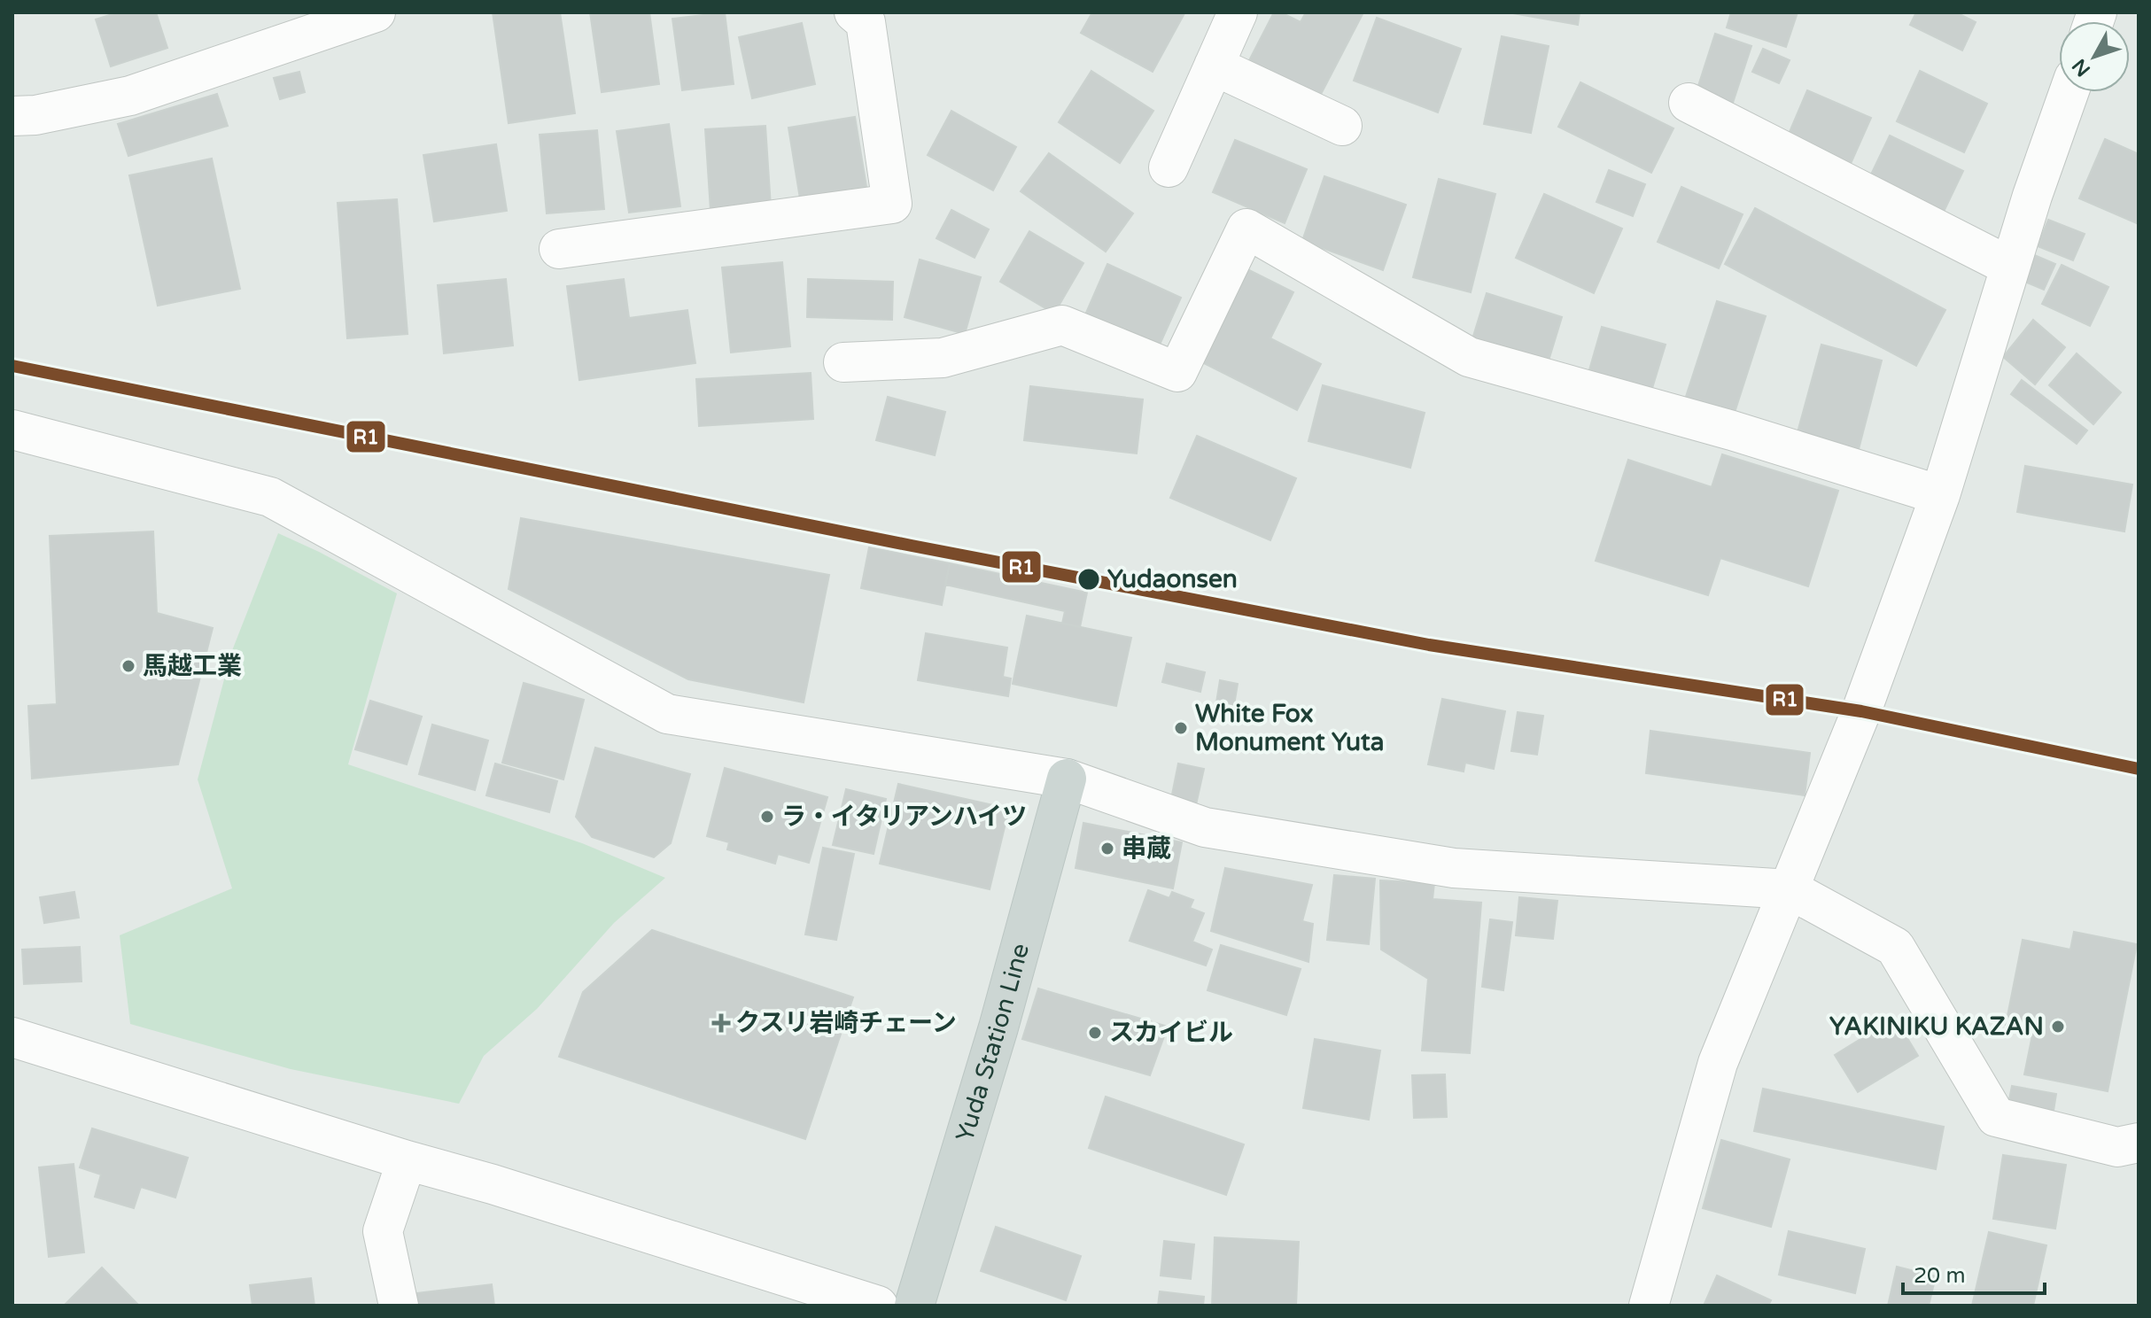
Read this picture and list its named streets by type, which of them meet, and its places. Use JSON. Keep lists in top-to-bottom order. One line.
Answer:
{"streets":{"main road":["Yuda Station Line"]},"places":{"other":["Yudaonsen","馬越工業","White Fox Monument Yuta","ラ・イタリアンハイツ","串蔵","YAKINIKU KAZAN","スカイビル"],"health":["クスリ岩崎チェーン"]},"lines":["transit line R1"],"scale_bar":"20 m","north":"bottom left"}
